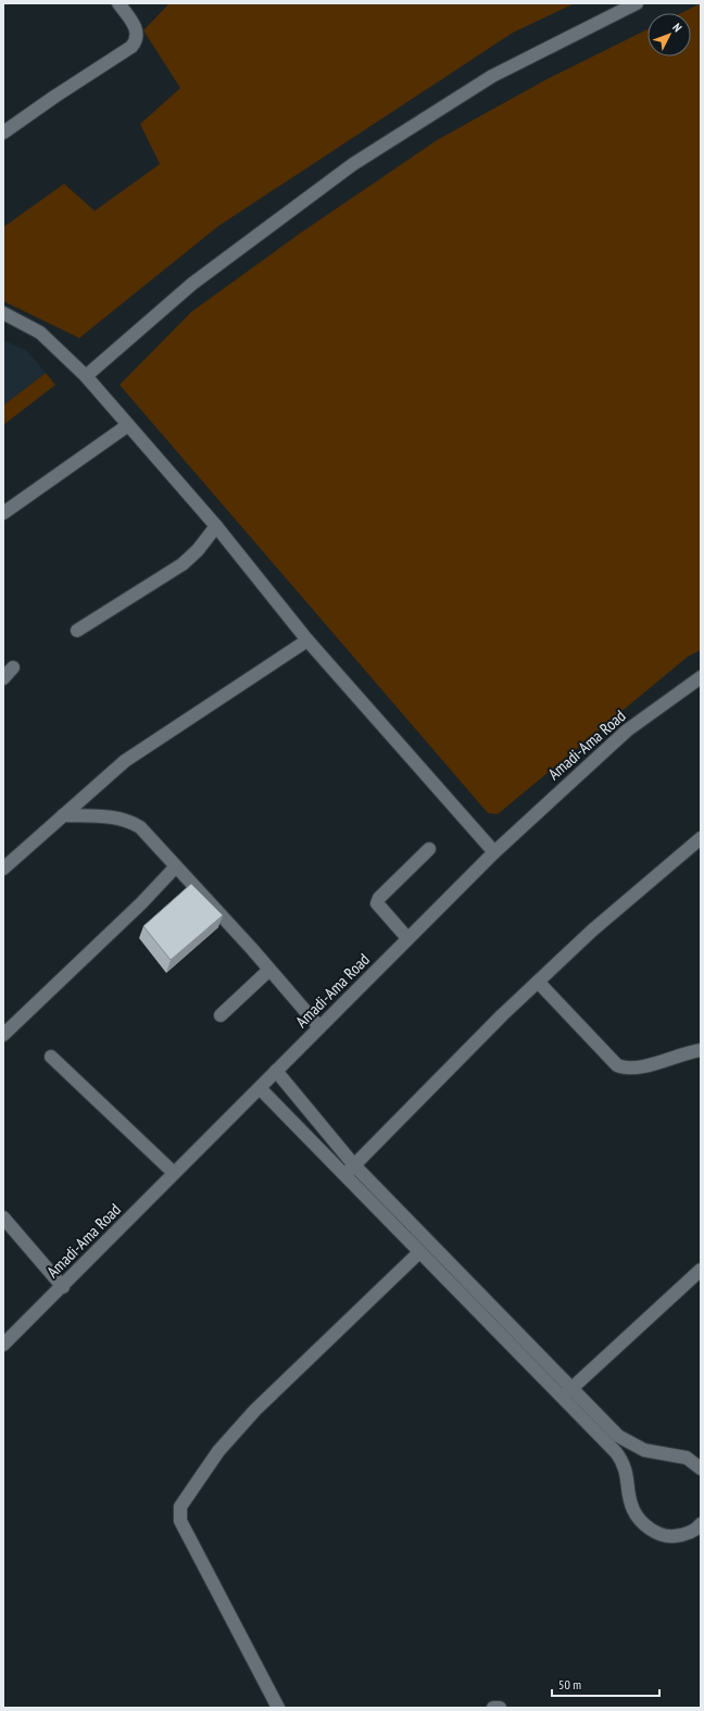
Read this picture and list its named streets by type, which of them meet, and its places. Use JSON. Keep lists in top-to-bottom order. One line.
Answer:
{"streets":{"street":["Amadi-Ama Road"]},"scale_bar":"50 m","north":"top right"}
